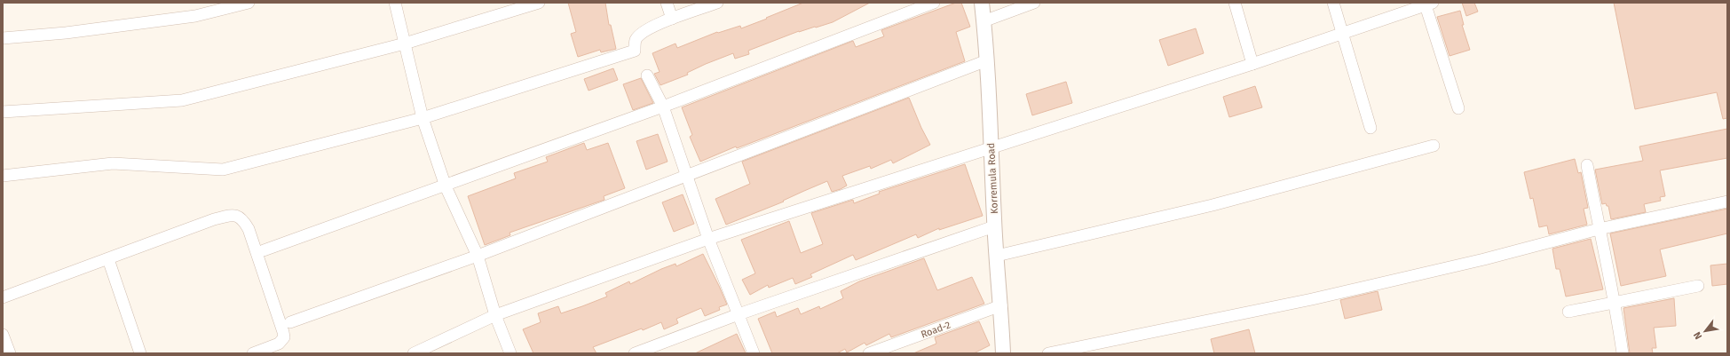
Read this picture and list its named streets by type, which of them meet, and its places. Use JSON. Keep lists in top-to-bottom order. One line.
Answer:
{"streets":{"street":["Korremula Road","Road-2"]},"crossings":[["Korremula Road","Road-2"]],"north":"bottom left"}
